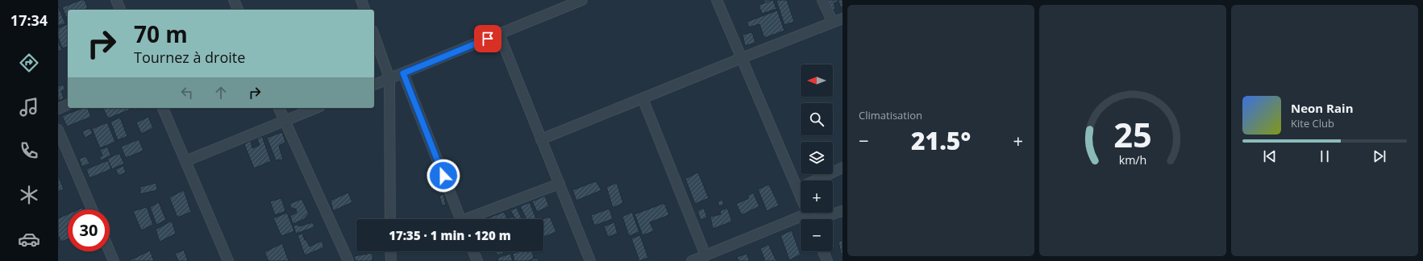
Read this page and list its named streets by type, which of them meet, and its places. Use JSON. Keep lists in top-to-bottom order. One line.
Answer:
{"north":"left","page":{"tabs":"17:34","tile":"Climatisation","turn":["70 m","Tournez à droite"],"map_buttons":["+","−"],"song":["Neon Rain","Kite Club"],"heat":["−","21.5°","+"],"limit":"30","trip":"17:35 · 1 min · 120 m","gauge":["25","km/h"]}}
